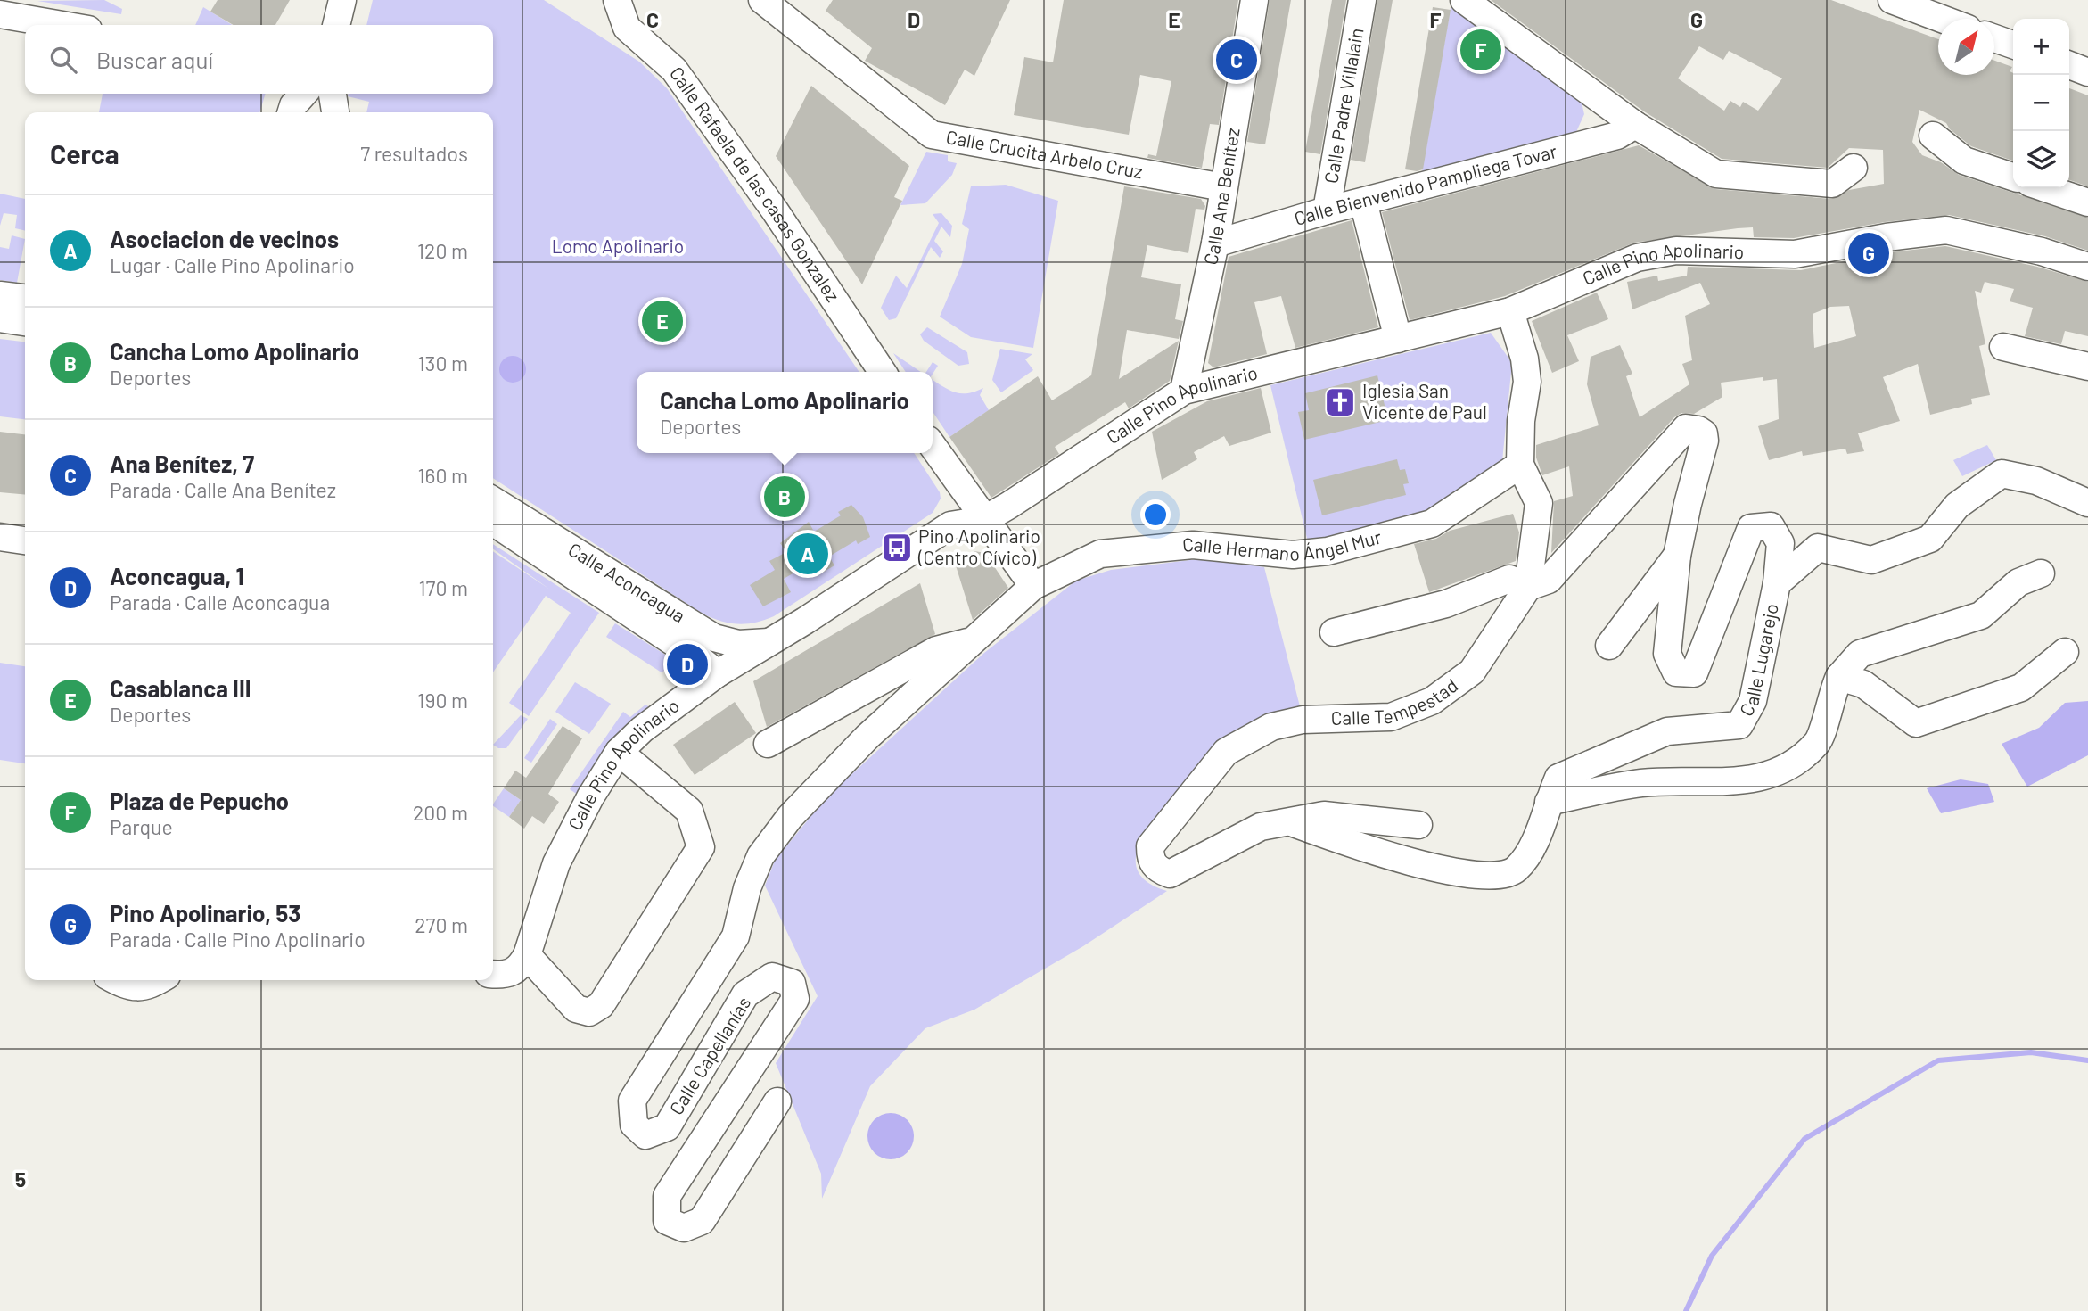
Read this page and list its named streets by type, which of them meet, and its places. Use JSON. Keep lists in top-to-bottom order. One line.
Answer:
{"streets":{"street":["Calle Padre Villalain","Calle Crucita Arbelo Cruz","Calle Rafaela de las casas Gonzalez","Calle Bienvenido Pampliega Tovar","Calle Ana Benítez","Calle Pino Apolinario","Calle Hermano Ángel Mur","Calle Aconcagua","Calle Lugarejo","Calle Tempestad","Calle Capellanías"]},"crossings":[["Calle Padre Villalain","Calle Bienvenido Pampliega Tovar"],["Calle Crucita Arbelo Cruz","Calle Ana Benítez"],["Calle Bienvenido Pampliega Tovar","Calle Ana Benítez"],["Calle Ana Benítez","Calle Pino Apolinario"],["Calle Pino Apolinario","Calle Aconcagua"],["Calle Pino Apolinario","Calle Tempestad"],["Calle Hermano Ángel Mur","Calle Tempestad"],["Calle Hermano Ángel Mur","Calle Capellanías"],["Calle Lugarejo","Calle Tempestad"]],"parks":["Lomo Apolinario"],"places":{"church":["Iglesia San Vicente de Paul"],"bus stop":["Pino Apolinario (Centro Cívico)"]},"north":"top right","page":{"map_buttons":["+","−"],"search":"Buscar aquí","pins":["F","C","G","E","B","A","D"],"heading":["Cerca","7 resultados"],"list":[{"mark":"A","name":"Asociacion de vecinos","note":"Lugar · Calle Pino Apolinario","value":"120 m"},{"mark":"B","name":"Cancha Lomo Apolinario","note":"Deportes","value":"130 m"},{"mark":"C","name":"Ana Benítez, 7","note":"Parada · Calle Ana Benítez","value":"160 m"},{"mark":"D","name":"Aconcagua, 1","note":"Parada · Calle Aconcagua","value":"170 m"},{"mark":"E","name":"Casablanca III","note":"Deportes","value":"190 m"},{"mark":"F","name":"Plaza de Pepucho","note":"Parque","value":"200 m"},{"mark":"G","name":"Pino Apolinario, 53","note":"Parada · Calle Pino Apolinario","value":"270 m"}],"popup":["Cancha Lomo Apolinario","Deportes"]},"grid":{"columns":["C","D","E","F","G"],"rows":["5"]}}
